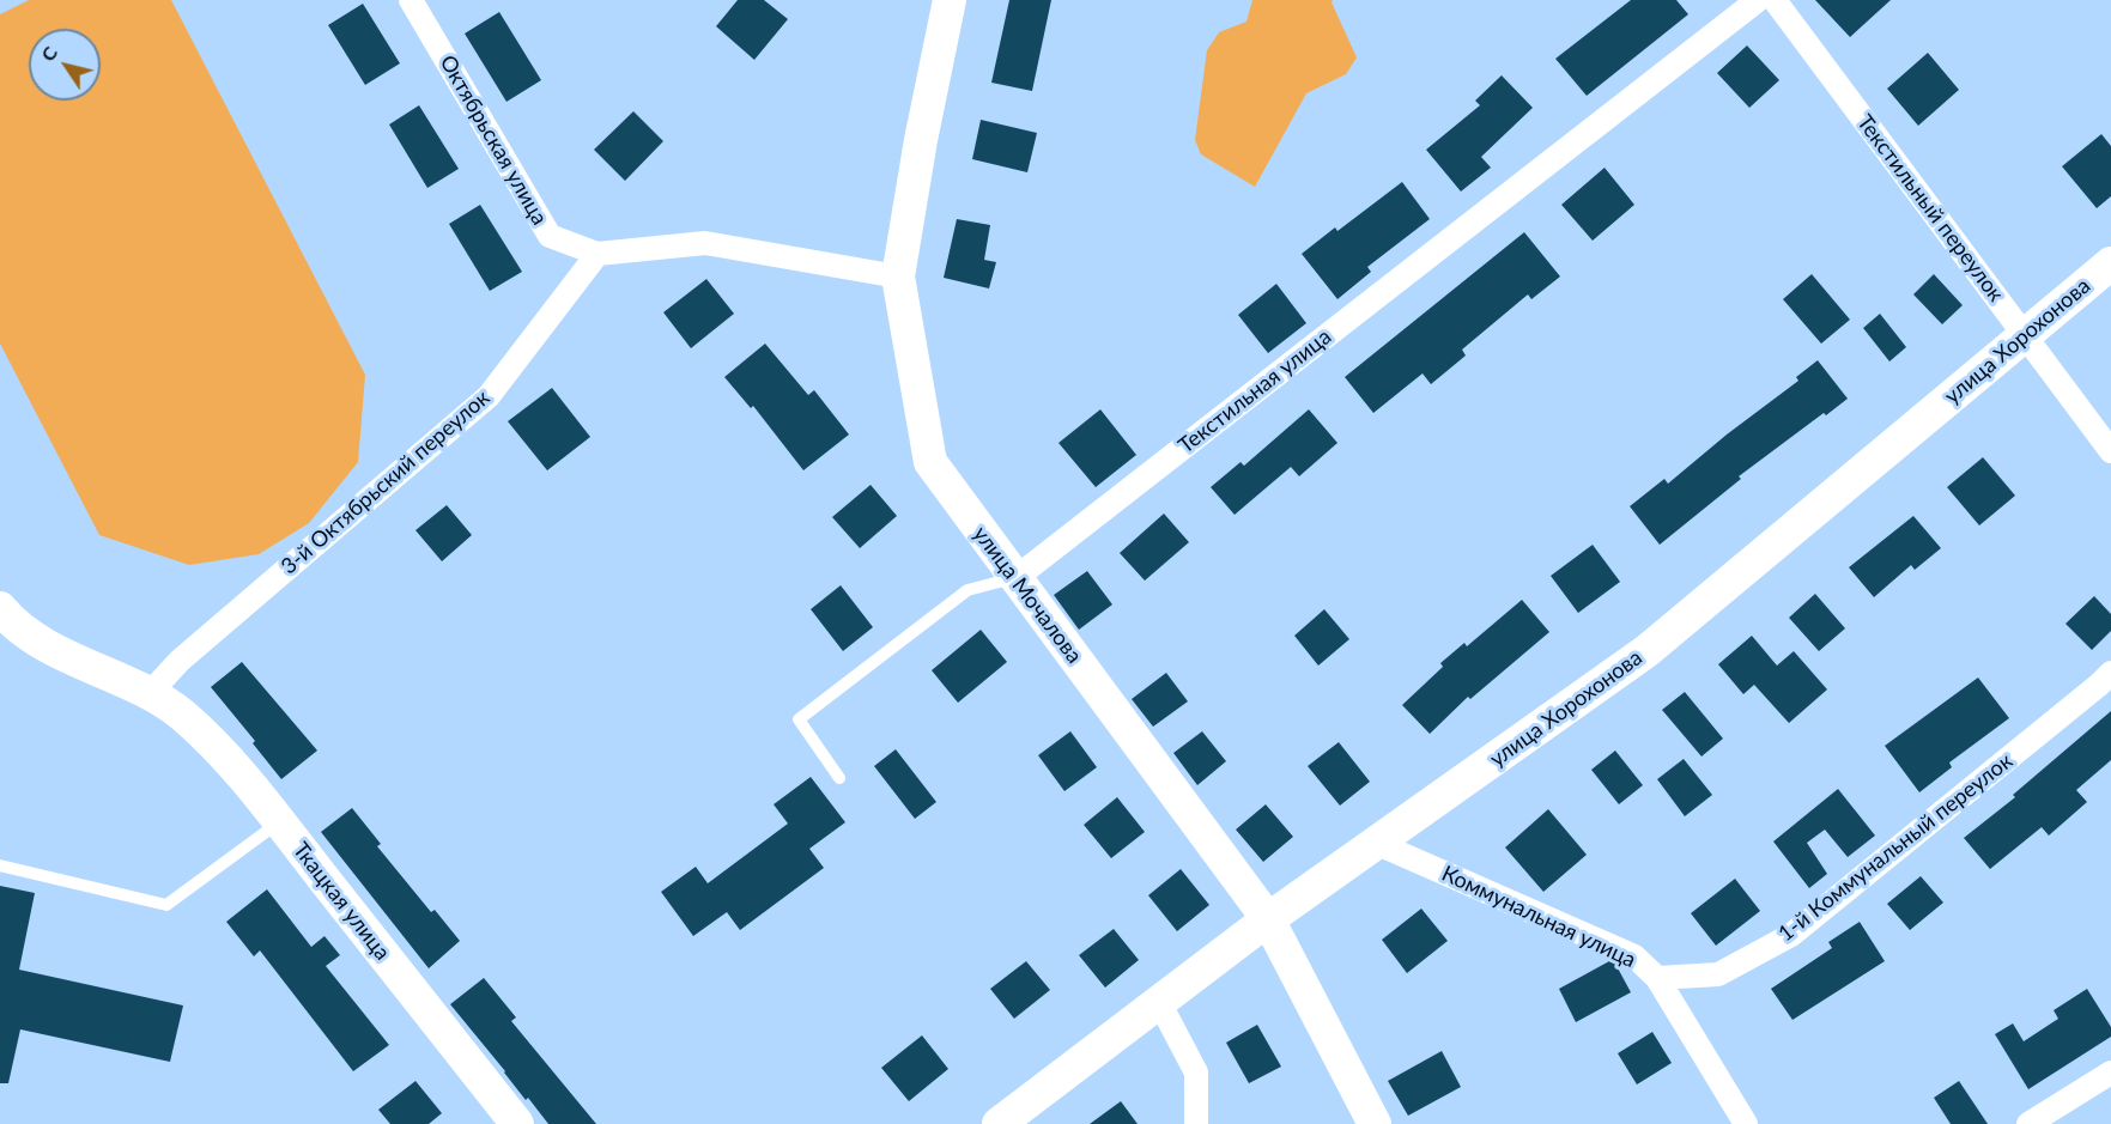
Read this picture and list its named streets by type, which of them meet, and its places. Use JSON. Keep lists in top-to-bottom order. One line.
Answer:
{"streets":{"street":["Октябрьская улица","Текстильный переулок","улица Хорохонова","Текстильная улица","3-й Октябрьский переулок","улица Мочалова","1-й Коммунальный переулок","Ткацкая улица","Коммунальная улица"]},"crossings":[["Октябрьская улица","3-й Октябрьский переулок"],["Текстильный переулок","улица Хорохонова"],["улица Хорохонова","улица Мочалова"],["улица Хорохонова","Коммунальная улица"],["Текстильная улица","улица Мочалова"],["3-й Октябрьский переулок","Ткацкая улица"],["1-й Коммунальный переулок","Коммунальная улица"]],"north":"top left"}
